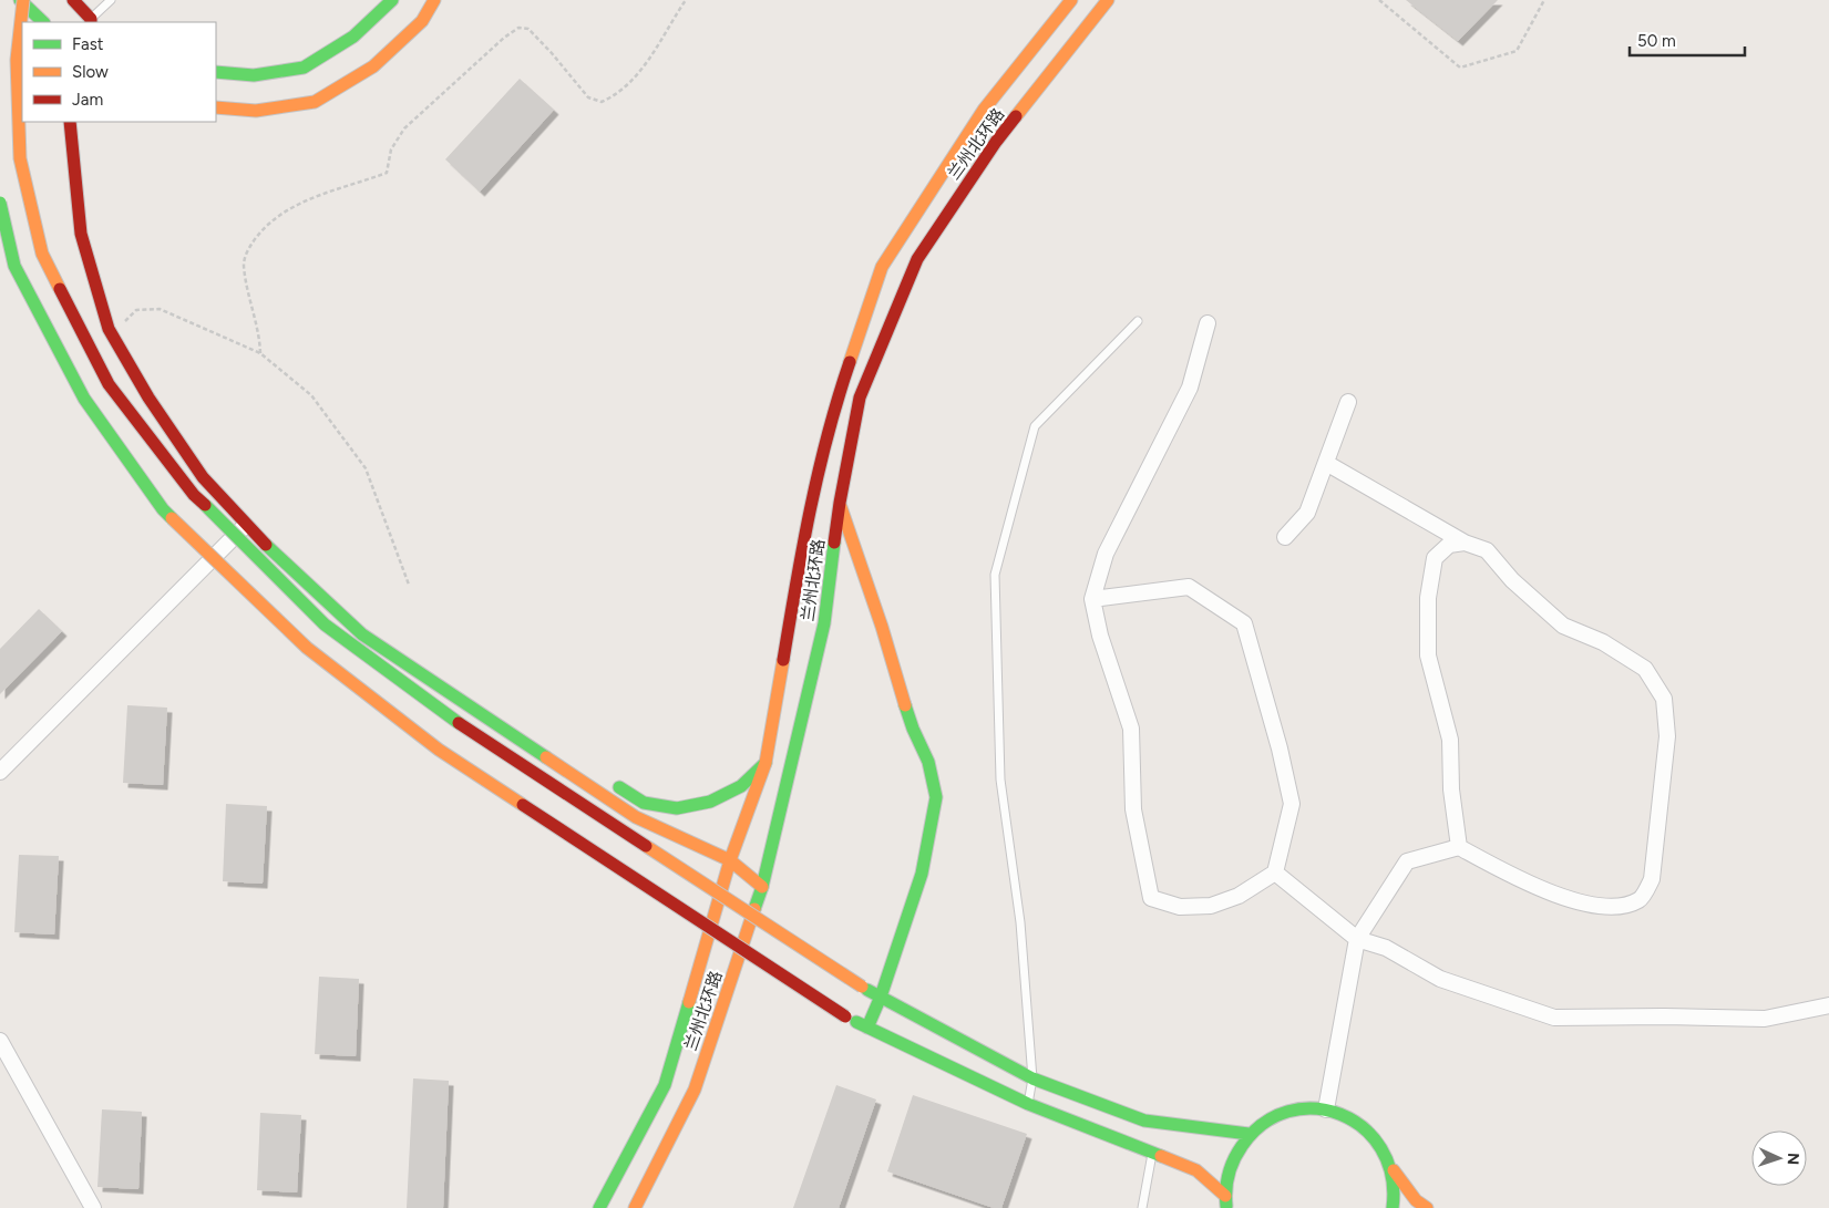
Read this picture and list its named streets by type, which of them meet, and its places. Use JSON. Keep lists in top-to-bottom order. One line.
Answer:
{"streets":{"main road":["兰州北环路"]},"legend":["Fast","Slow","Jam"],"scale_bar":"50 m","north":"right"}
